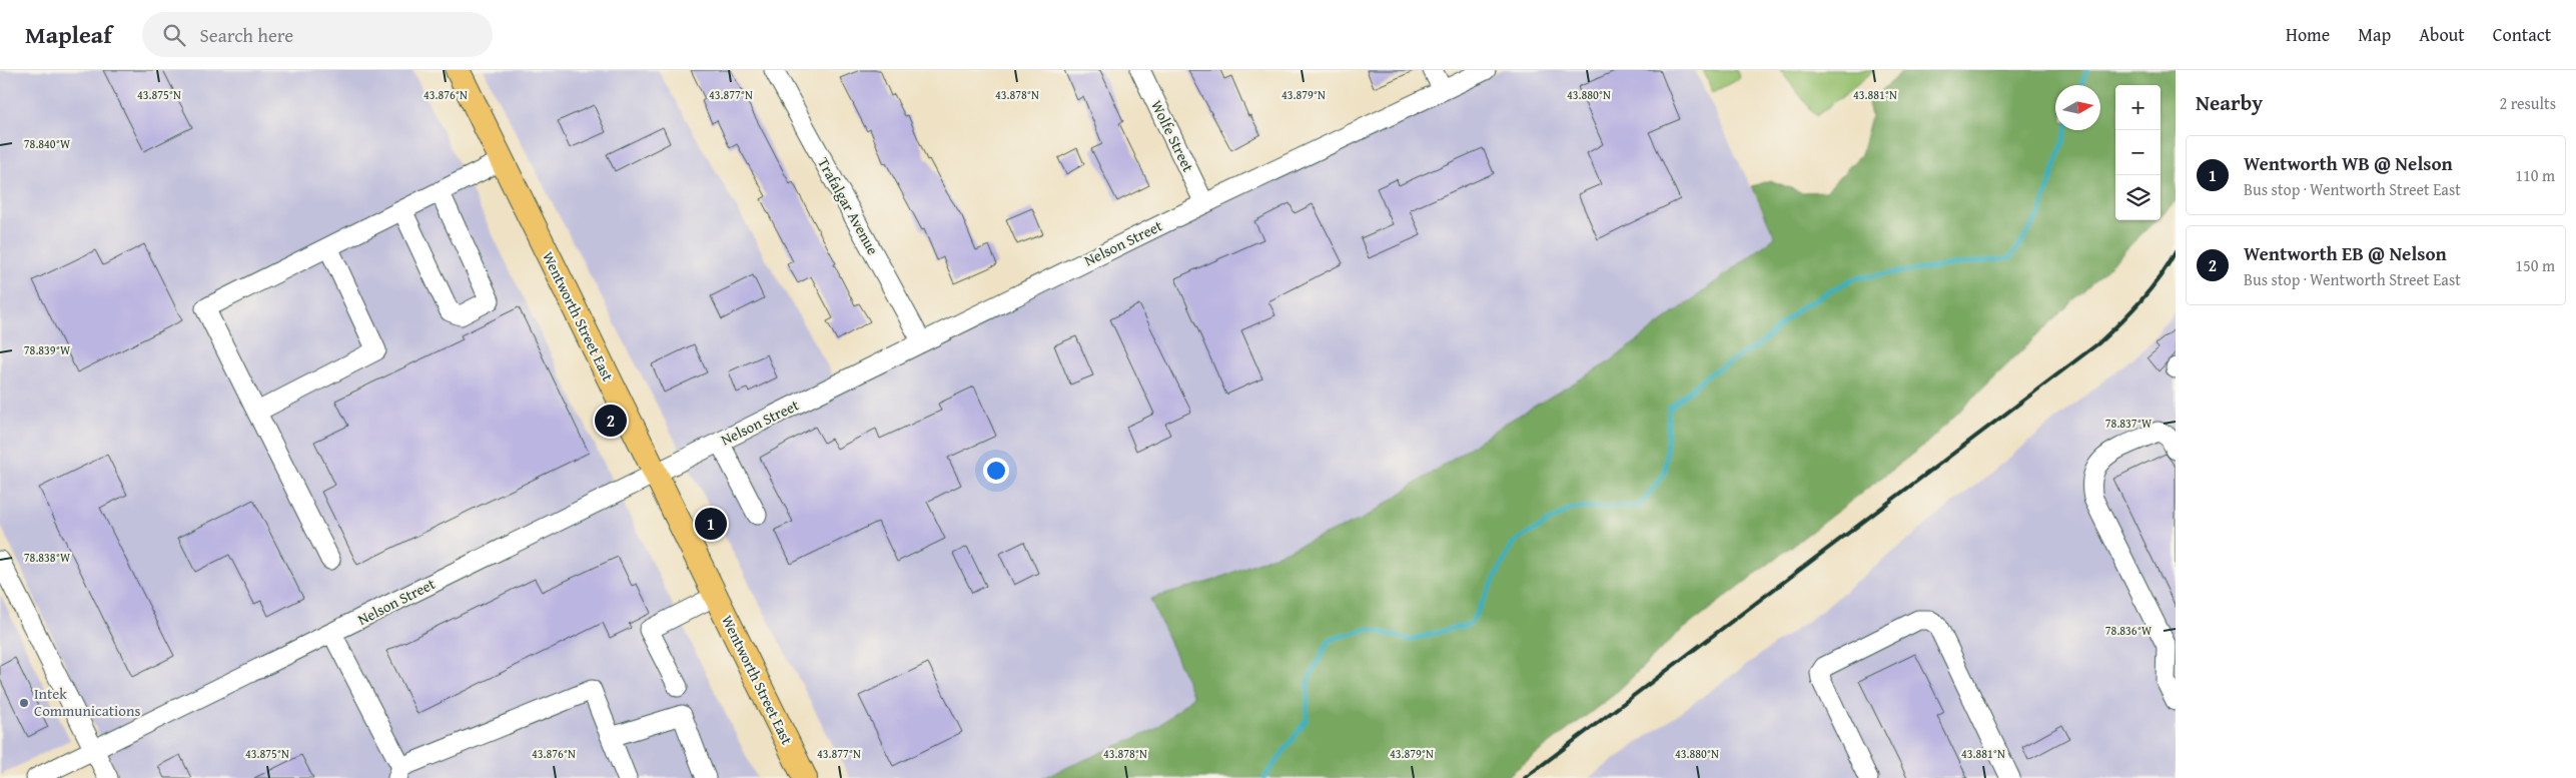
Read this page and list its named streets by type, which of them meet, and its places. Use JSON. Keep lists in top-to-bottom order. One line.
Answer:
{"streets":{"main road":["Wentworth Street East"],"street":["Wolfe Street","Trafalgar Avenue","Nelson Street"]},"crossings":[["Wolfe Street","Nelson Street"],["Trafalgar Avenue","Nelson Street"],["Nelson Street","Wentworth Street East"]],"places":["Intek Communications"],"north":"right","page":{"header":"Mapleaf","search":"Search here","nav":["Home","Map","About","Contact"],"heading":["Nearby","2 results"],"map_buttons":["+","−"],"list":[{"mark":"1","name":"Wentworth WB @ Nelson","note":"Bus stop · Wentworth Street East","value":"110 m"},{"mark":"2","name":"Wentworth EB @ Nelson","note":"Bus stop · Wentworth Street East","value":"150 m"}],"pins":["2","1"]},"coordinates":["43.875°N","43.876°N","43.877°N","43.878°N","43.879°N","43.880°N","43.881°N","78.840°W","78.839°W","78.837°W","78.838°W","78.836°W"]}
